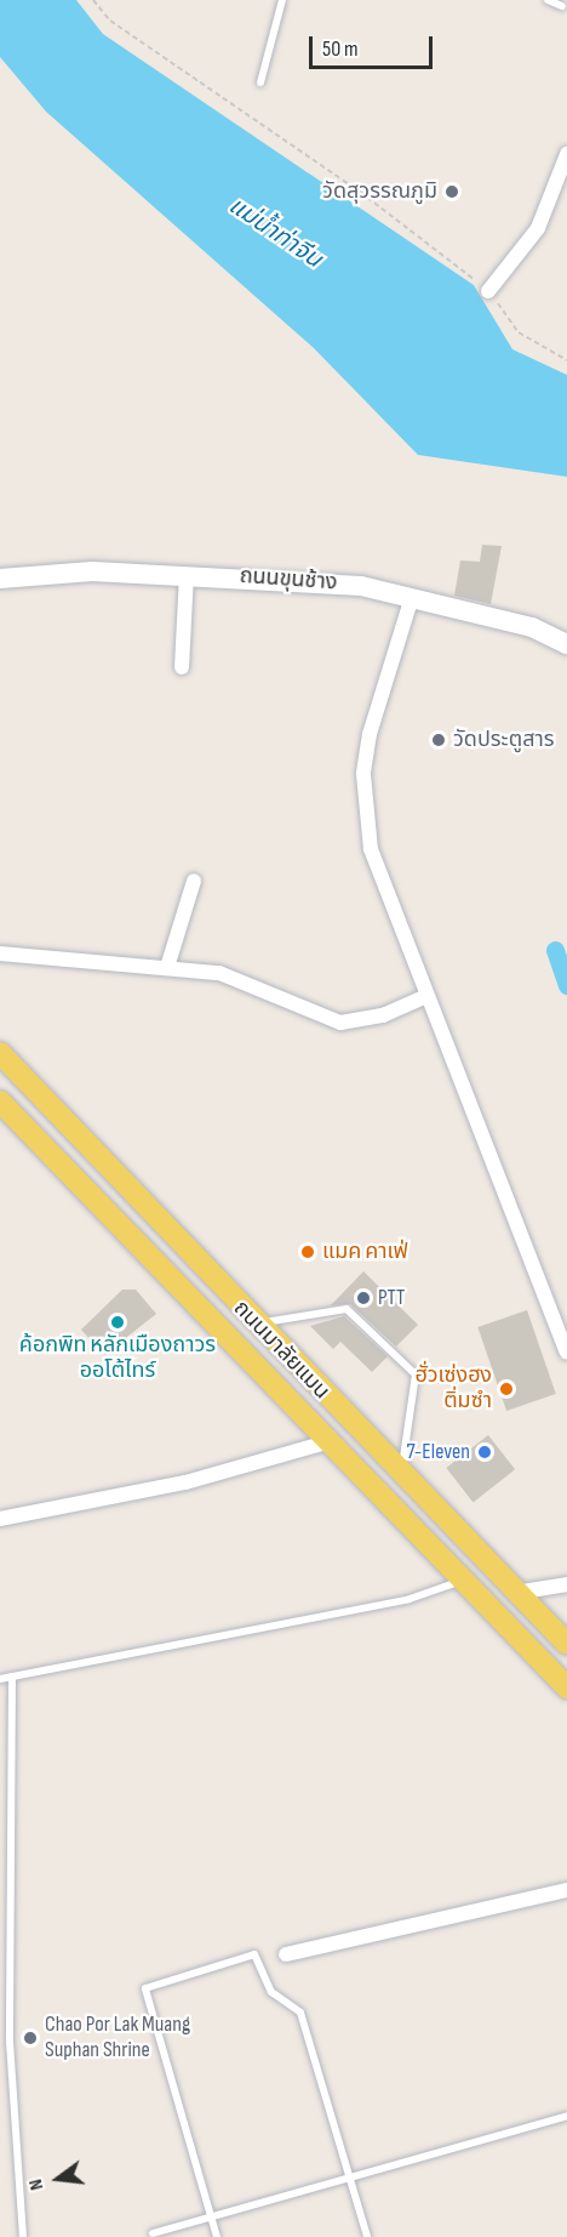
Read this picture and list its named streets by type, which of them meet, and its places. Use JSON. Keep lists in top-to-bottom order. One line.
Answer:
{"streets":{"main road":["ถนนขุนช้าง","ถนนมาลัยแมน"]},"water":["แม่น้ำท่าจีน"],"places":["วัดสุวรรณภูมิ","วัดประตูสาร","แมค คาเฟ่","PTT","ค้อกพิท หลักเมืองถาวร ออโต้ไทร์","ฮั่วเซ่งฮง ติ่มซำ","7-Eleven","Chao Por Lak Muang Suphan Shrine"],"scale_bar":"50 m","north":"left"}
